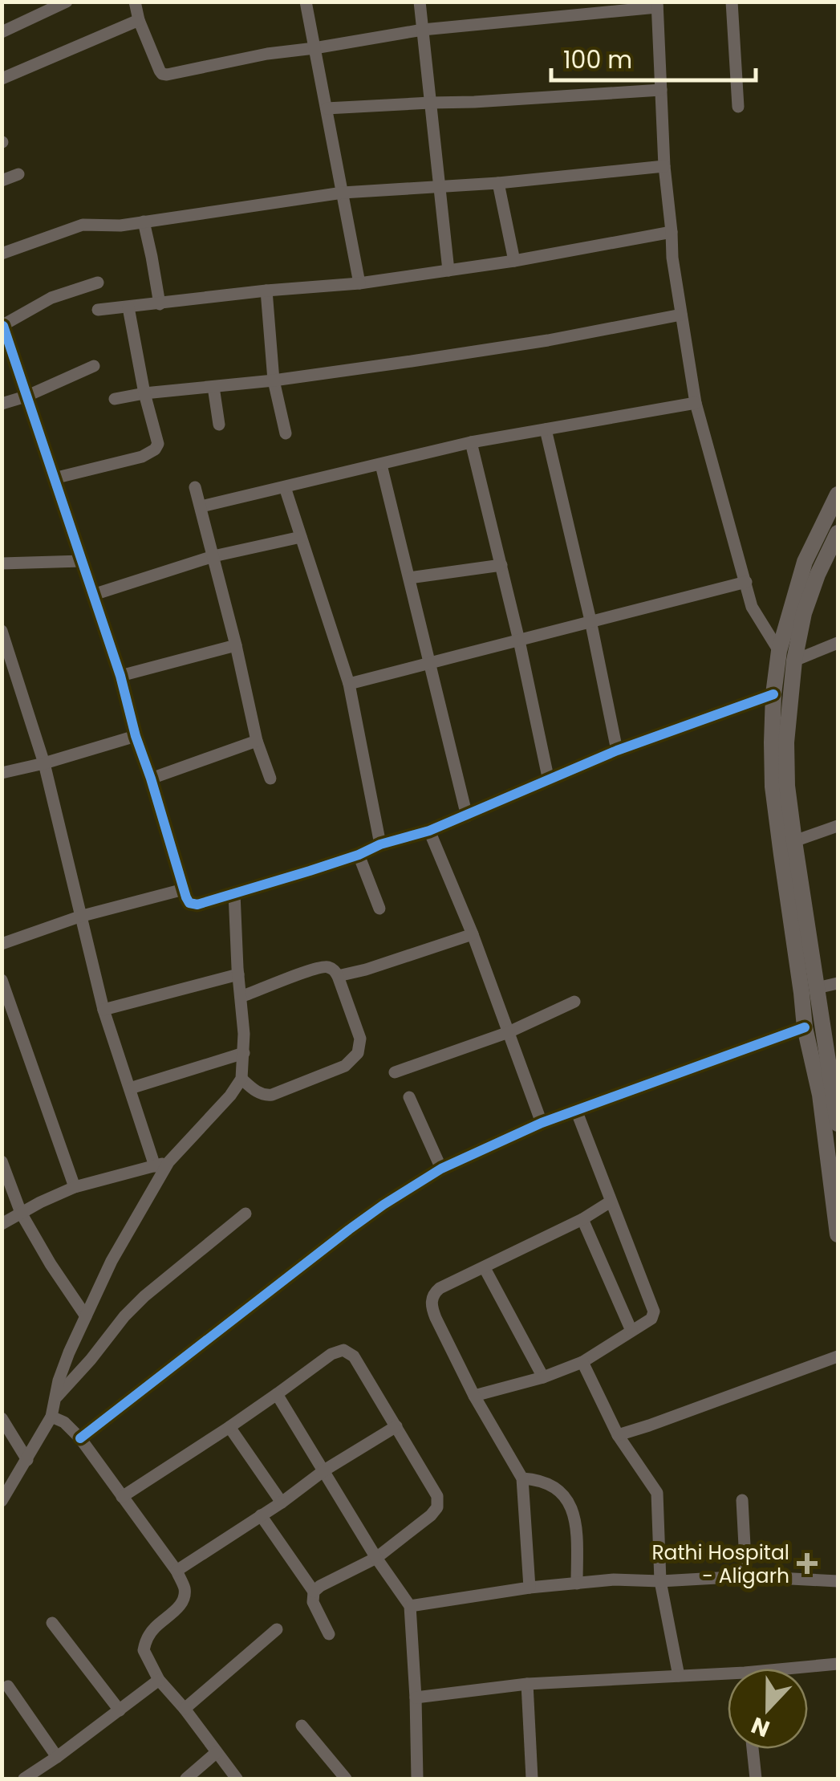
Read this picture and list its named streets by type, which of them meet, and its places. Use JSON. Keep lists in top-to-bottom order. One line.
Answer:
{"places":{"health":["Rathi Hospital - Aligarh"]},"scale_bar":"100 m","north":"bottom"}
